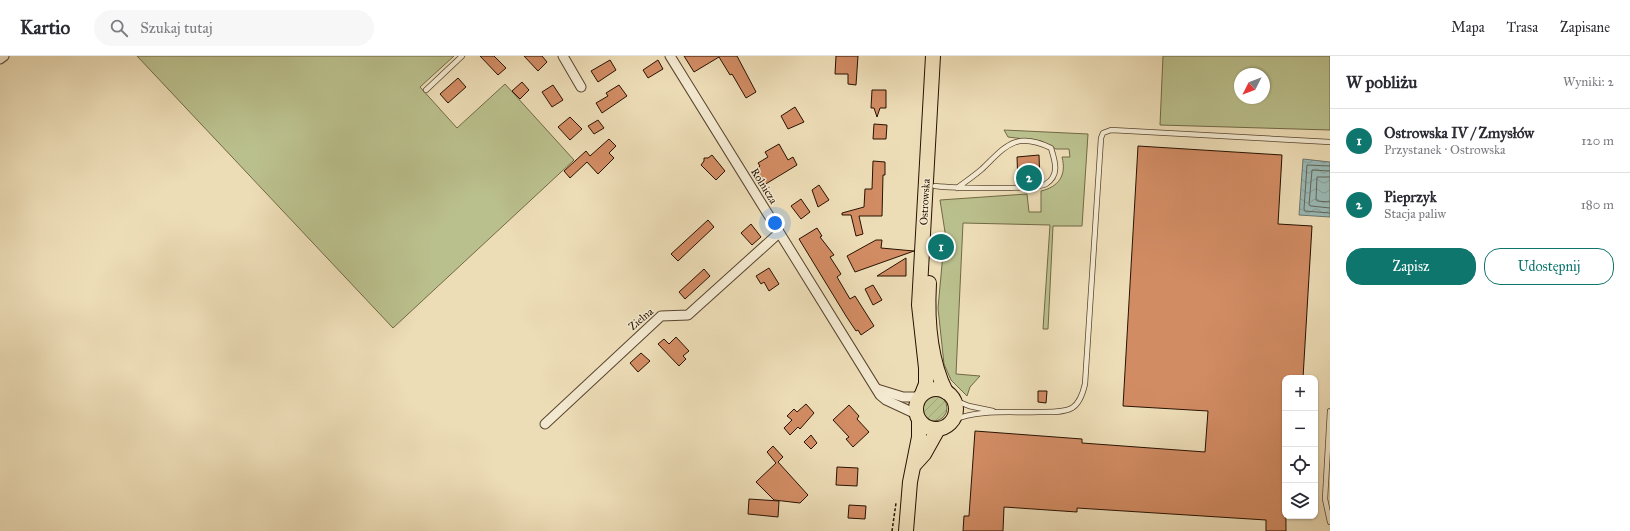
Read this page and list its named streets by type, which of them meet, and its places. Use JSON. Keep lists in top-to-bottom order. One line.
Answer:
{"streets":{"main road":["Ostrowska"],"street":["Rolnicza","Zielna"]},"crossings":[["Rolnicza","Ostrowska"],["Rolnicza","Zielna"]],"north":"bottom left","page":{"header":"Kartio","search":"Szukaj tutaj","nav":["Mapa","Trasa","Zapisane"],"heading":["W pobliżu","Wyniki: 2"],"list":[{"mark":"1","name":"Ostrowska IV / Zmysłów","note":"Przystanek · Ostrowska","value":"120 m"},{"mark":"2","name":"Pieprzyk","note":"Stacja paliw","value":"180 m"}],"pins":["2","1"],"buttons":["Zapisz","Udostępnij"],"map_buttons":["+","−"]}}
